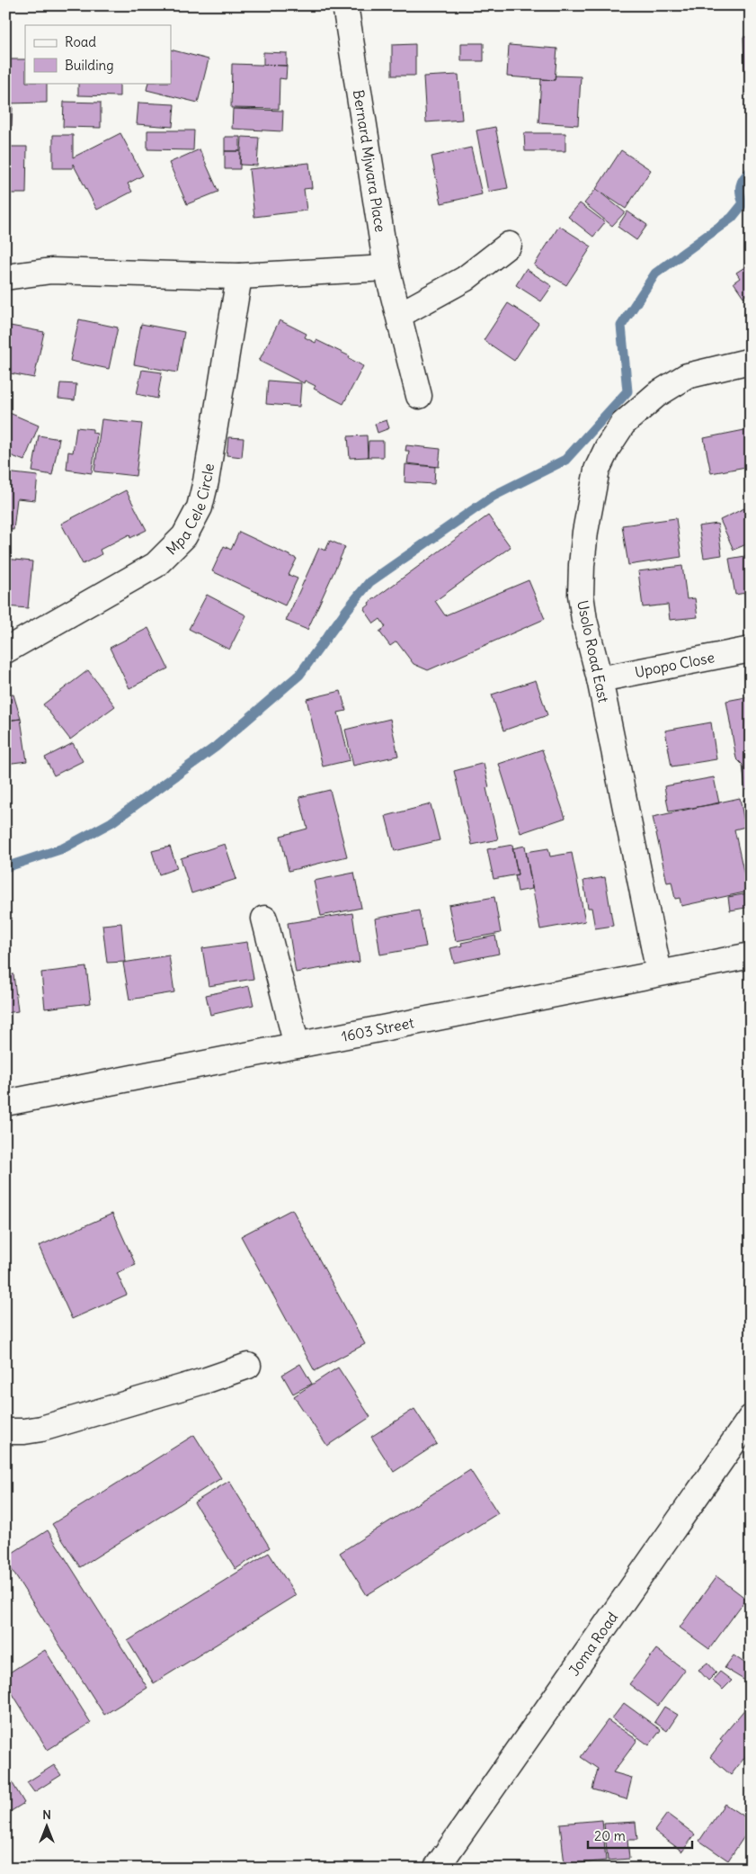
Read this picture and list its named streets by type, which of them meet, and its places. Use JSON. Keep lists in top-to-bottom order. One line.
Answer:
{"streets":{"street":["Bernard Mjwara Place","Mpa Cele Circle","Usolo Road East","Upopo Close","1603 Street","Joma Road"]},"crossings":[["Usolo Road East","Upopo Close"],["Usolo Road East","1603 Street"]],"legend":["Road","Building"],"scale_bar":"20 m","north":"top"}
